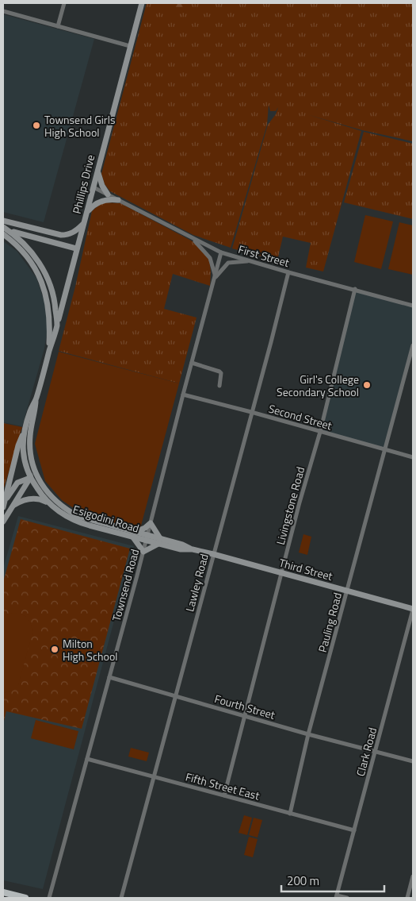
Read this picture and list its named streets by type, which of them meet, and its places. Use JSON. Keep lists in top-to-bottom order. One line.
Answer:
{"streets":{"main road":["Phillips Drive","Esigodini Road","Third Street"],"street":["First Street","Second Street","Livingstone Road","Lawley Road","Townsend Road","Pauling Road","Fourth Street","Clark Road","Fifth Street East"]},"crossings":[["Phillips Drive","First Street"],["Phillips Drive","Esigodini Road"],["First Street","Livingstone Road"],["First Street","Lawley Road"],["First Street","Townsend Road"],["Second Street","Livingstone Road"],["Second Street","Lawley Road"],["Second Street","Townsend Road"],["Second Street","Pauling Road"],["Livingstone Road","Third Street"],["Livingstone Road","Fourth Street"],["Livingstone Road","Fifth Street East"],["Esigodini Road","Third Street"],["Esigodini Road","Townsend Road"],["Third Street","Lawley Road"],["Third Street","Townsend Road"],["Third Street","Pauling Road"],["Third Street","Clark Road"],["Lawley Road","Fourth Street"],["Lawley Road","Fifth Street East"],["Townsend Road","Fourth Street"],["Townsend Road","Fifth Street East"],["Pauling Road","Fourth Street"],["Pauling Road","Fifth Street East"],["Fourth Street","Clark Road"],["Clark Road","Fifth Street East"]],"places":["Townsend Girls High School","Girl's College Secondary School","Milton High School"],"scale_bar":"200 m"}
